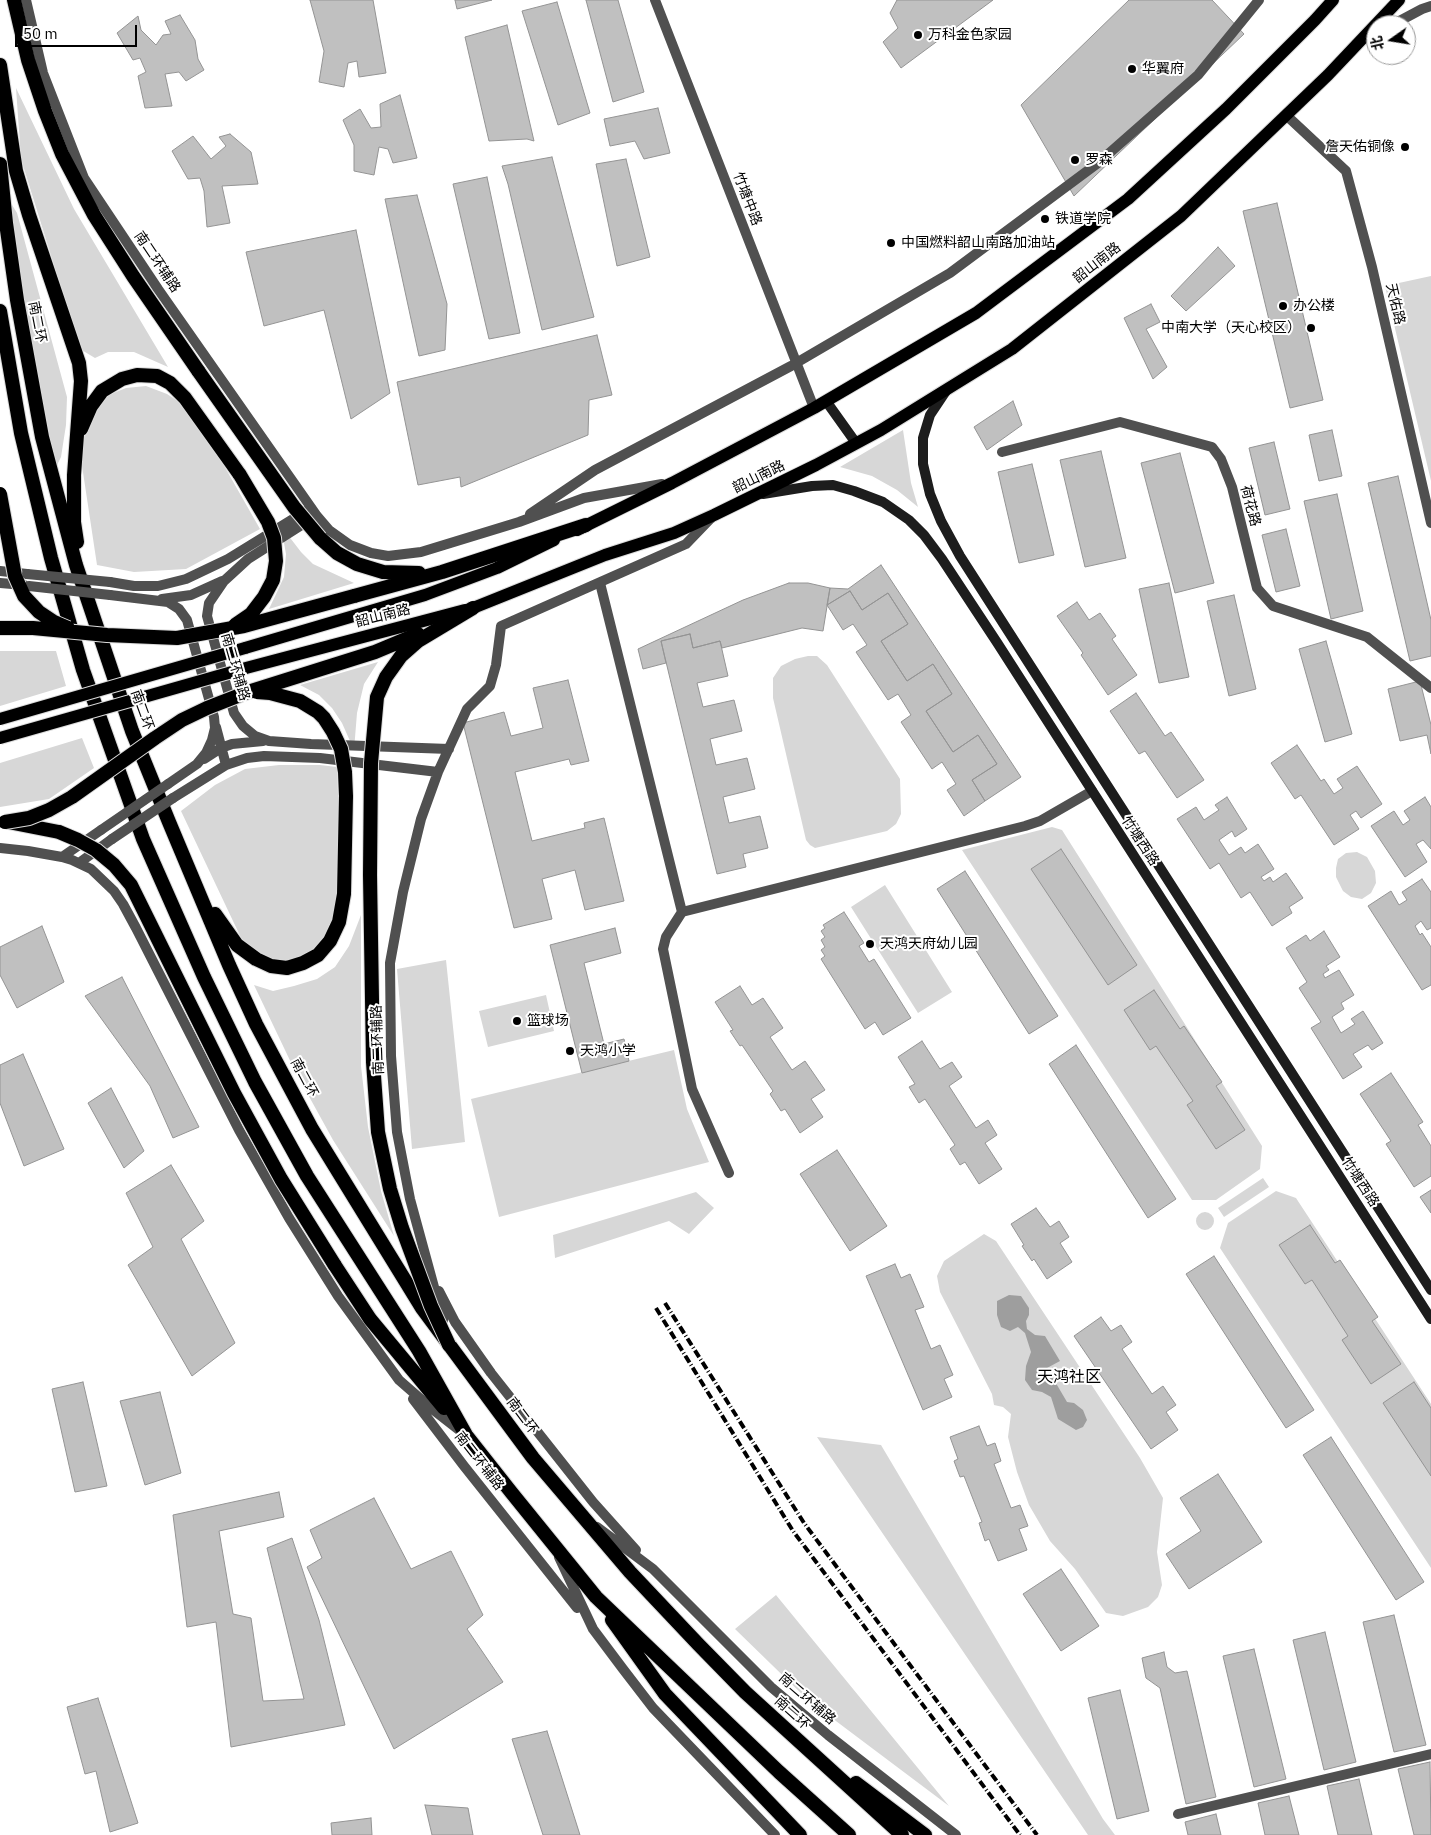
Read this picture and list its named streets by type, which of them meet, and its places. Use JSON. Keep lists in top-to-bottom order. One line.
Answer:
{"streets":{"highway":["南二环"],"main road":["韶山南路","竹塘西路"],"street":["竹塘中路","南二环辅路","天佑路","荷花路"]},"crossings":[["竹塘中路","韶山南路"],["南二环辅路","南二环"],["韶山南路","天佑路"],["韶山南路","竹塘西路"]],"districts":["天鸿社区"],"places":["万科金色家园","华翼府","詹天佑铜像","罗森","铁道学院","中国燃料韶山南路加油站","办公楼","中南大学（天心校区）","天鸿天府幼儿园","篮球场","天鸿小学"],"scale_bar":"50 m","north":"left"}
